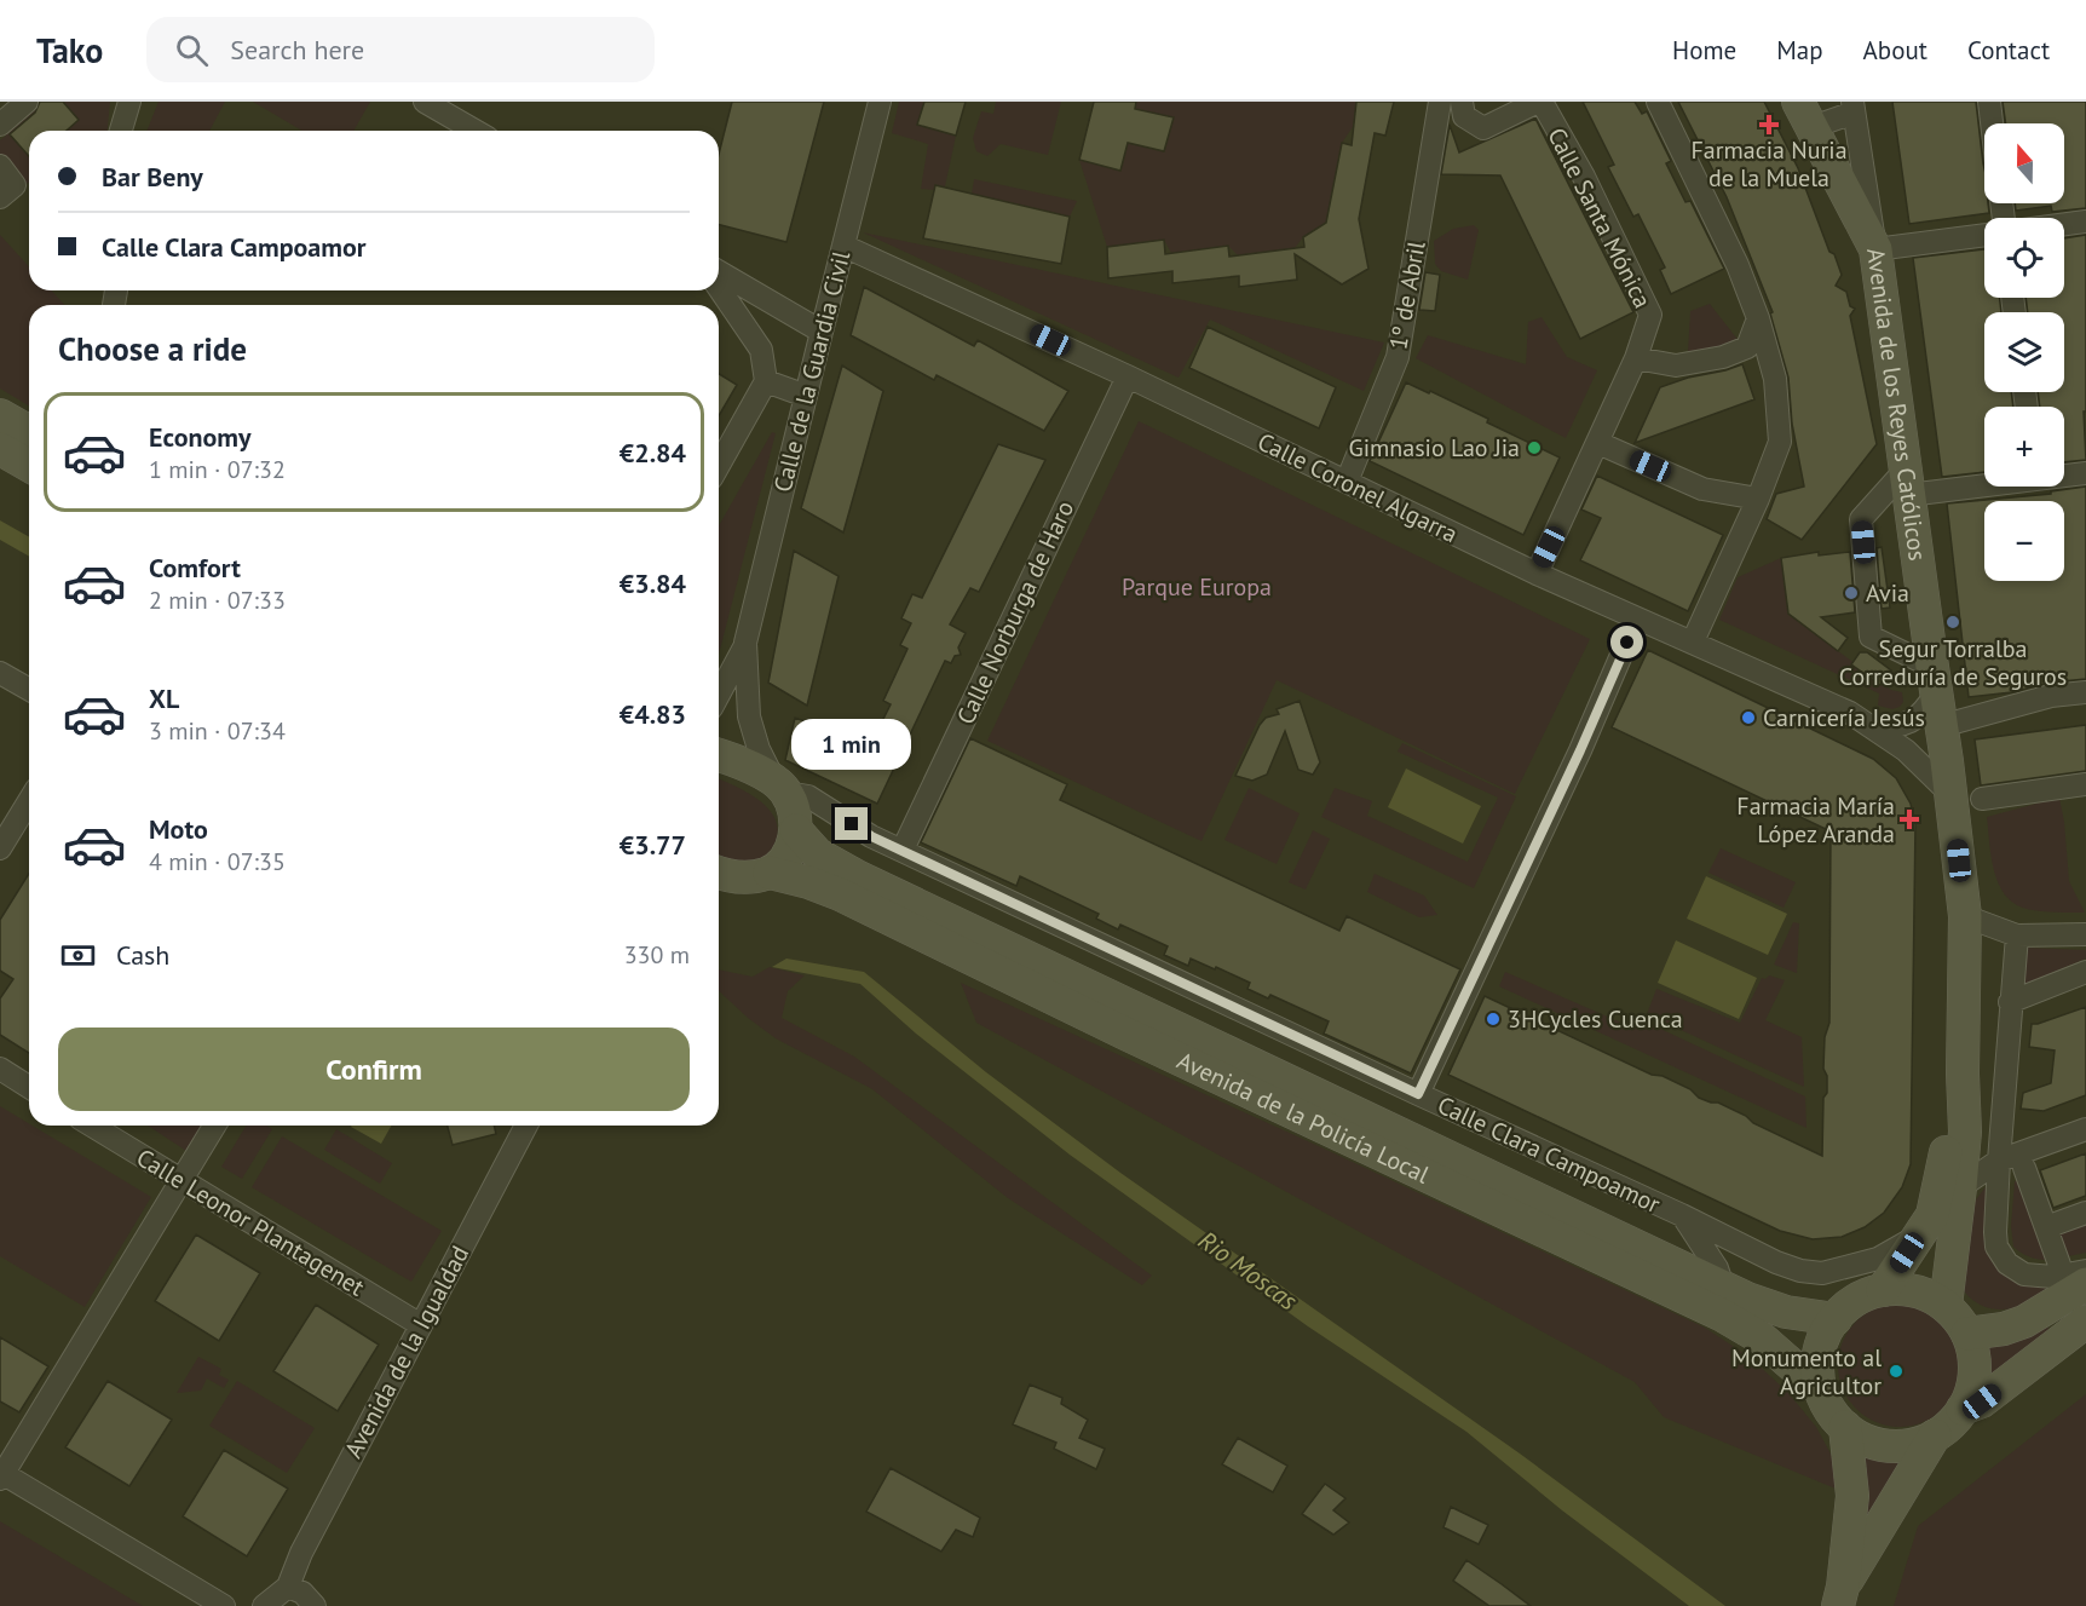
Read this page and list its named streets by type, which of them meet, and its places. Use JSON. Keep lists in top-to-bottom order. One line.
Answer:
{"streets":{"main road":["Avenida de los Reyes Católicos","Avenida de la Policía Local"],"street":["Calle Santa Mónica","1º de Abril","Calle de la Guardia Civil","Calle Coronel Algarra","Calle Norburga de Haro","Calle Clara Campoamor","Calle Leonor Plantagenet","Avenida de la Igualdad"]},"crossings":[["Calle Santa Mónica","Calle Coronel Algarra"],["1º de Abril","Calle Coronel Algarra"],["Calle de la Guardia Civil","Calle Coronel Algarra"],["Calle de la Guardia Civil","Calle Clara Campoamor"],["Avenida de los Reyes Católicos","Calle Coronel Algarra"],["Avenida de los Reyes Católicos","Avenida de la Policía Local"],["Avenida de los Reyes Católicos","Calle Clara Campoamor"],["Calle Coronel Algarra","Calle Norburga de Haro"],["Calle Norburga de Haro","Calle Clara Campoamor"],["Avenida de la Policía Local","Calle Clara Campoamor"],["Calle Leonor Plantagenet","Avenida de la Igualdad"]],"water":["Rio Moscas"],"parks":["Parque Europa"],"places":{"health":["Farmacia Nuria de la Muela","Farmacia María López Aranda"],"other":["Gimnasio Lao Jia","Avia","Segur Torralba Correduría de Seguros","Carnicería Jesús","3HCycles Cuenca","Monumento al Agricultor"]},"north":"top","page":{"header":"Tako","search":"Search here","nav":["Home","Map","About","Contact"],"map_buttons":["+","−"],"banner":["Bar Beny","Calle Clara Campoamor"],"heading":"Choose a ride","list":[{"name":"Economy","note":"1 min · 07:32","value":"€2.84"},{"name":"Comfort","note":"2 min · 07:33","value":"€3.84"},{"name":"XL","note":"3 min · 07:34","value":"€4.83"},{"name":"Moto","note":"4 min · 07:35","value":"€3.77"}],"bubble":"1 min","pay":["Cash","330 m"],"buttons":"Confirm"}}
